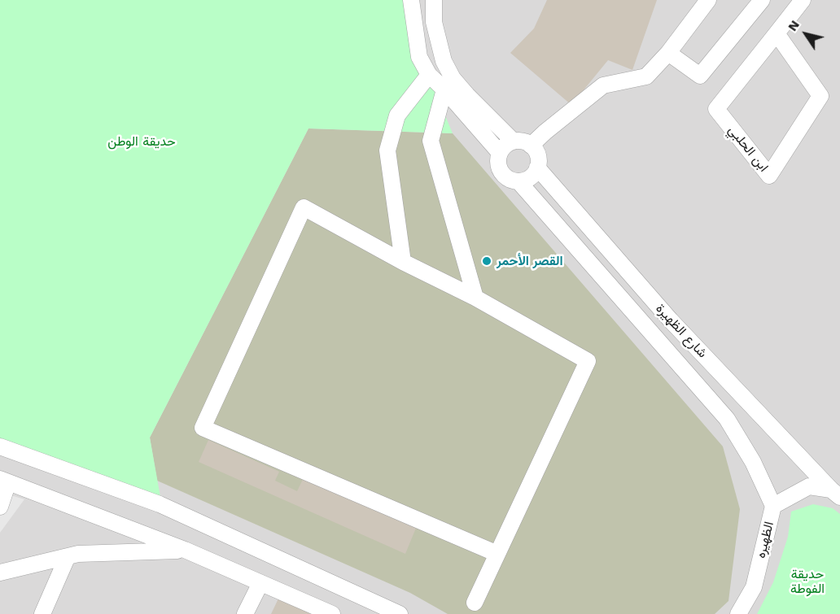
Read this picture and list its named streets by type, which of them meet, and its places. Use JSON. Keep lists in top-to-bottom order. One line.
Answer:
{"streets":{"street":["ابن الحلبي","شارع الظهيرة","الظهيره"]},"crossings":[["شارع الظهيرة","الظهيره"]],"parks":["حديقة الوطن","حديقة الفوطة"],"places":["القصر الأحمر"],"north":"top left"}
